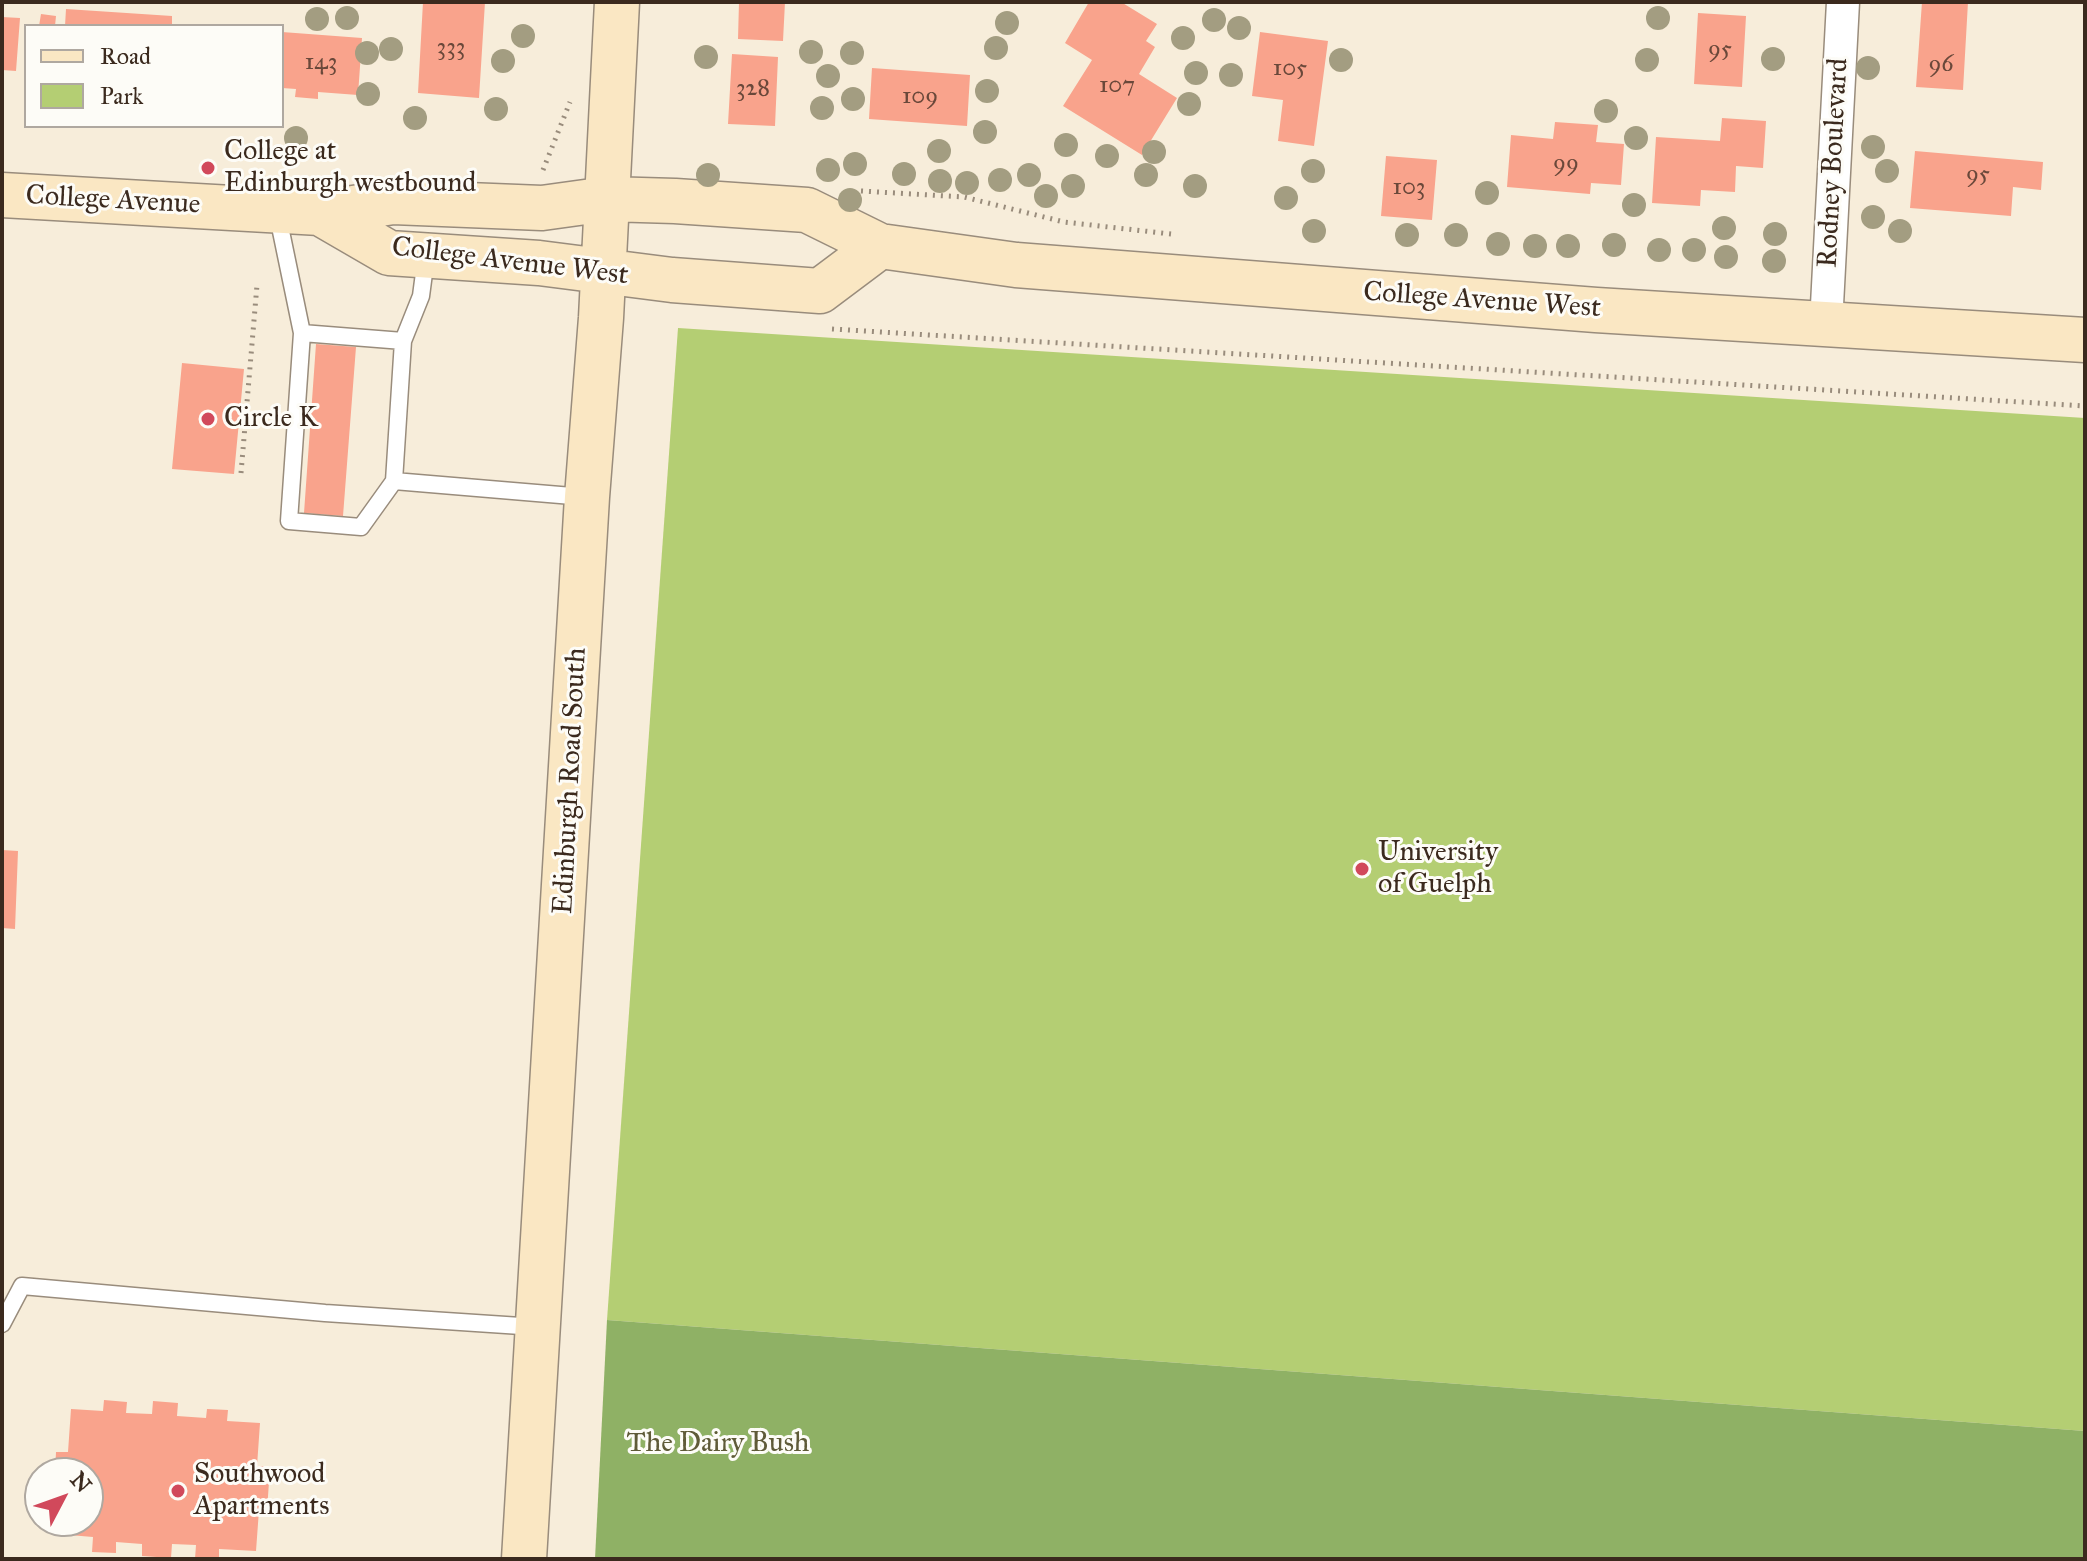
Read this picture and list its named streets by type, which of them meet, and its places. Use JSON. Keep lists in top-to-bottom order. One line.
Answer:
{"streets":{"main road":["College Avenue","College Avenue West","Edinburgh Road South"],"street":["Rodney Boulevard"]},"crossings":[["Rodney Boulevard","College Avenue West"],["College Avenue","College Avenue West"],["College Avenue West","Edinburgh Road South"]],"parks":["The Dairy Bush"],"places":["College at Edinburgh westbound","Circle K","University of Guelph","Southwood Apartments"],"house_numbers":["333","95","143","96","105","107","328","109","99","95","103"],"legend":["Road","Park"],"north":"top right"}
